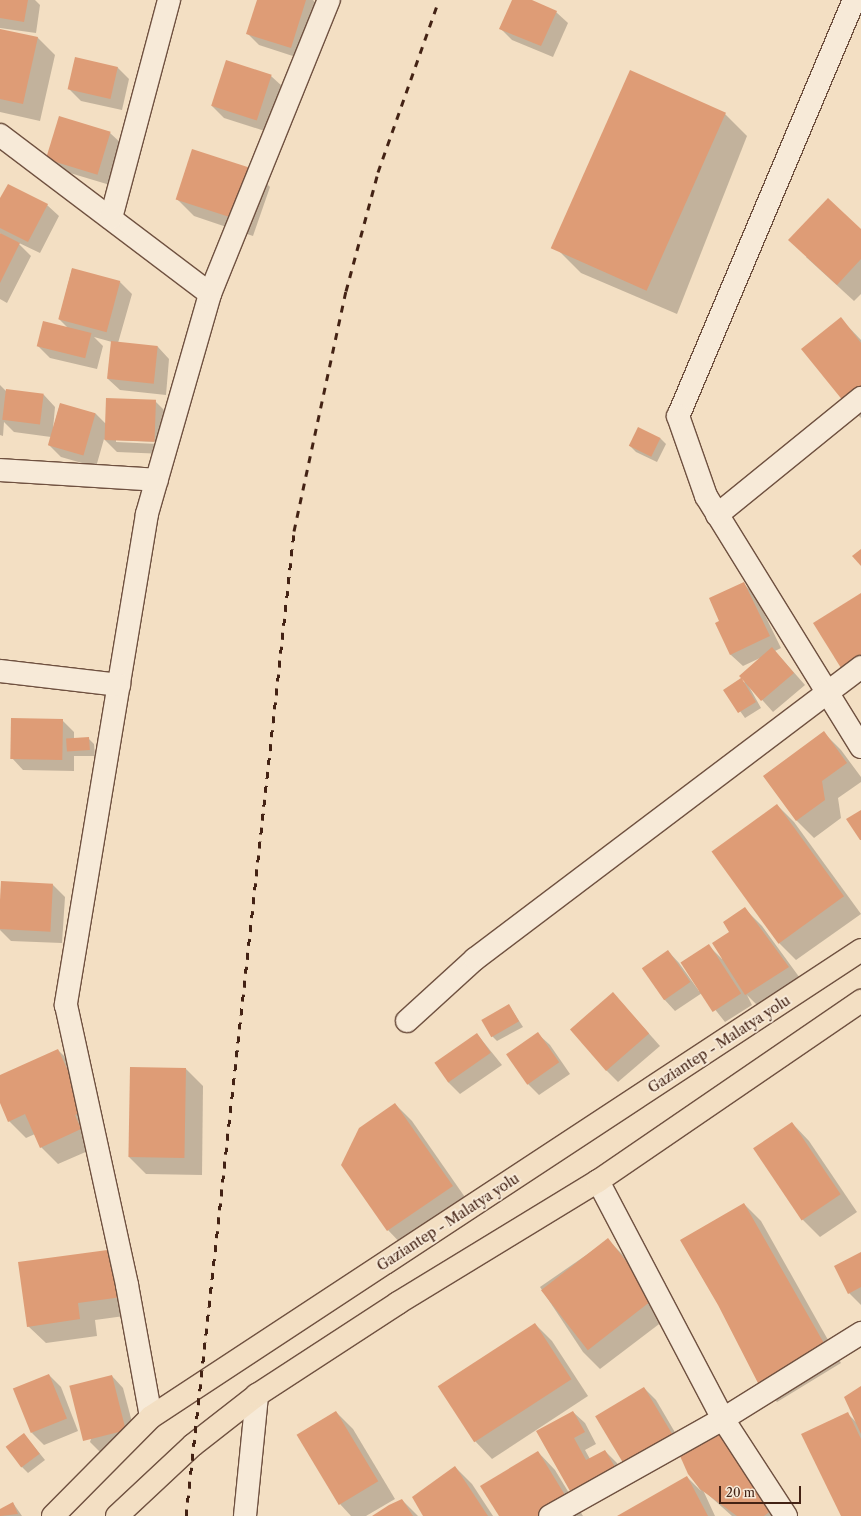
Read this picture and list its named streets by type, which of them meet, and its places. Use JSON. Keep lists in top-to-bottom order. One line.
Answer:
{"streets":{"highway":["Gaziantep - Malatya yolu"]},"scale_bar":"20 m"}
